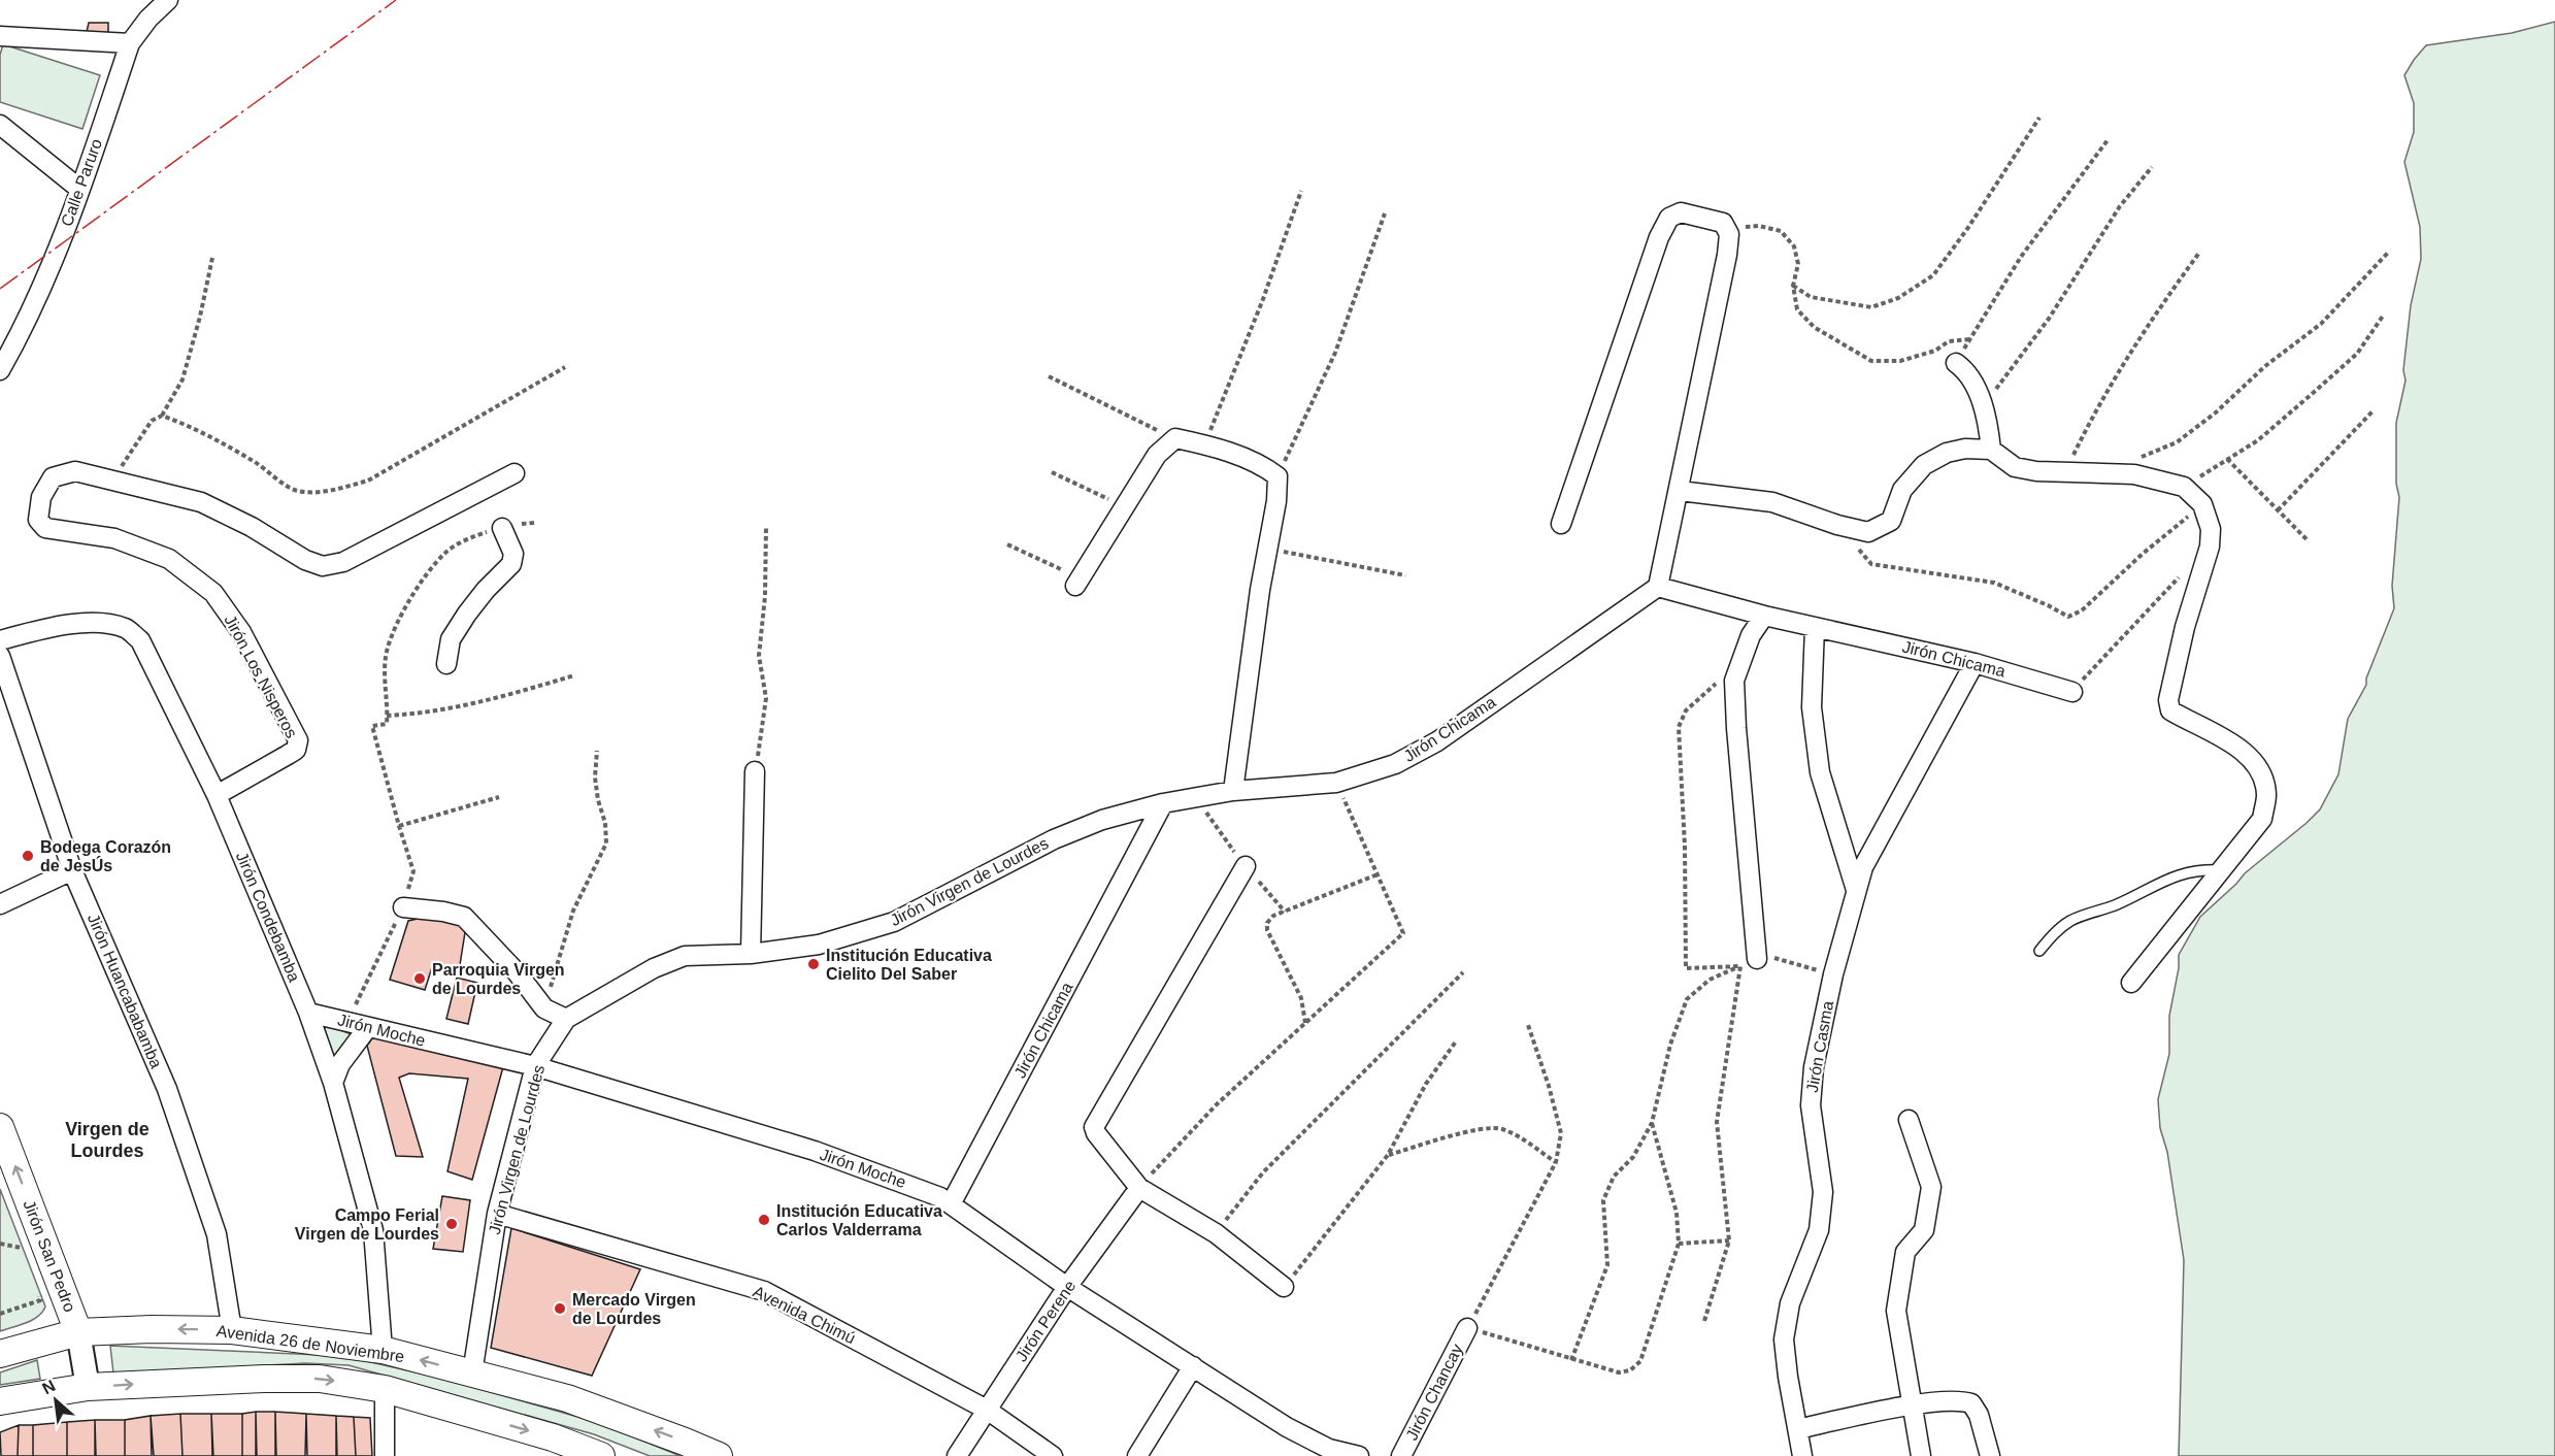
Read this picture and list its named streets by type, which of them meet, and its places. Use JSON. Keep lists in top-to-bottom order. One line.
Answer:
{"streets":{"main road":["Jirón San Pedro","Avenida 26 de Noviembre"],"street":["Calle Paruro","Jirón Chicama","Jirón Los Nisperos","Jirón Virgen de Lourdes","Jirón Condebamba","Jirón Huancababamba","Jirón Moche","Jirón Casma","Avenida Chimú","Jirón Perene","Jirón Chancay"]},"crossings":[["Jirón Chicama","Jirón Virgen de Lourdes"],["Jirón Chicama","Jirón Moche"],["Jirón Chicama","Jirón Casma"],["Jirón Los Nisperos","Jirón Condebamba"],["Jirón Virgen de Lourdes","Jirón Moche"],["Jirón Virgen de Lourdes","Avenida Chimú"],["Jirón Virgen de Lourdes","Avenida 26 de Noviembre"],["Jirón Condebamba","Jirón Moche"],["Jirón Condebamba","Avenida 26 de Noviembre"],["Jirón Huancababamba","Avenida 26 de Noviembre"],["Jirón Moche","Jirón Perene"],["Jirón San Pedro","Avenida 26 de Noviembre"],["Avenida Chimú","Jirón Perene"]],"one_way":["Jirón San Pedro"],"districts":["Virgen de Lourdes"],"places":["Bodega Corazón de JesÚs","Institución Educativa Cielito Del Saber","Parroquia Virgen de Lourdes","Institución Educativa Carlos Valderrama","Campo Ferial Virgen de Lourdes","Mercado Virgen de Lourdes"],"north":"top left"}
